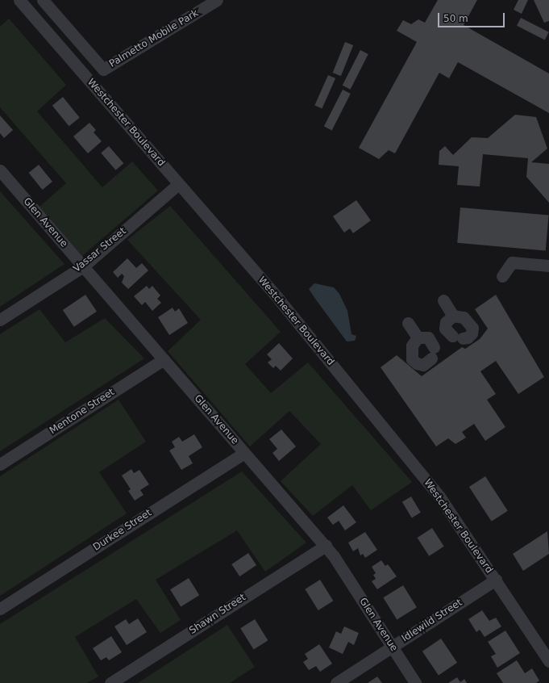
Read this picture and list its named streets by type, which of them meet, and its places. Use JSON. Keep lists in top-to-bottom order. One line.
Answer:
{"streets":{"street":["Palmetto Mobile Park","Westchester Boulevard","Glen Avenue","Vassar Street","Mentone Street","Durkee Street","Shawn Street","Idlewild Street"]},"crossings":[["Westchester Boulevard","Vassar Street"],["Westchester Boulevard","Idlewild Street"],["Glen Avenue","Vassar Street"],["Glen Avenue","Mentone Street"],["Glen Avenue","Durkee Street"],["Glen Avenue","Shawn Street"],["Glen Avenue","Idlewild Street"]],"scale_bar":"50 m"}
